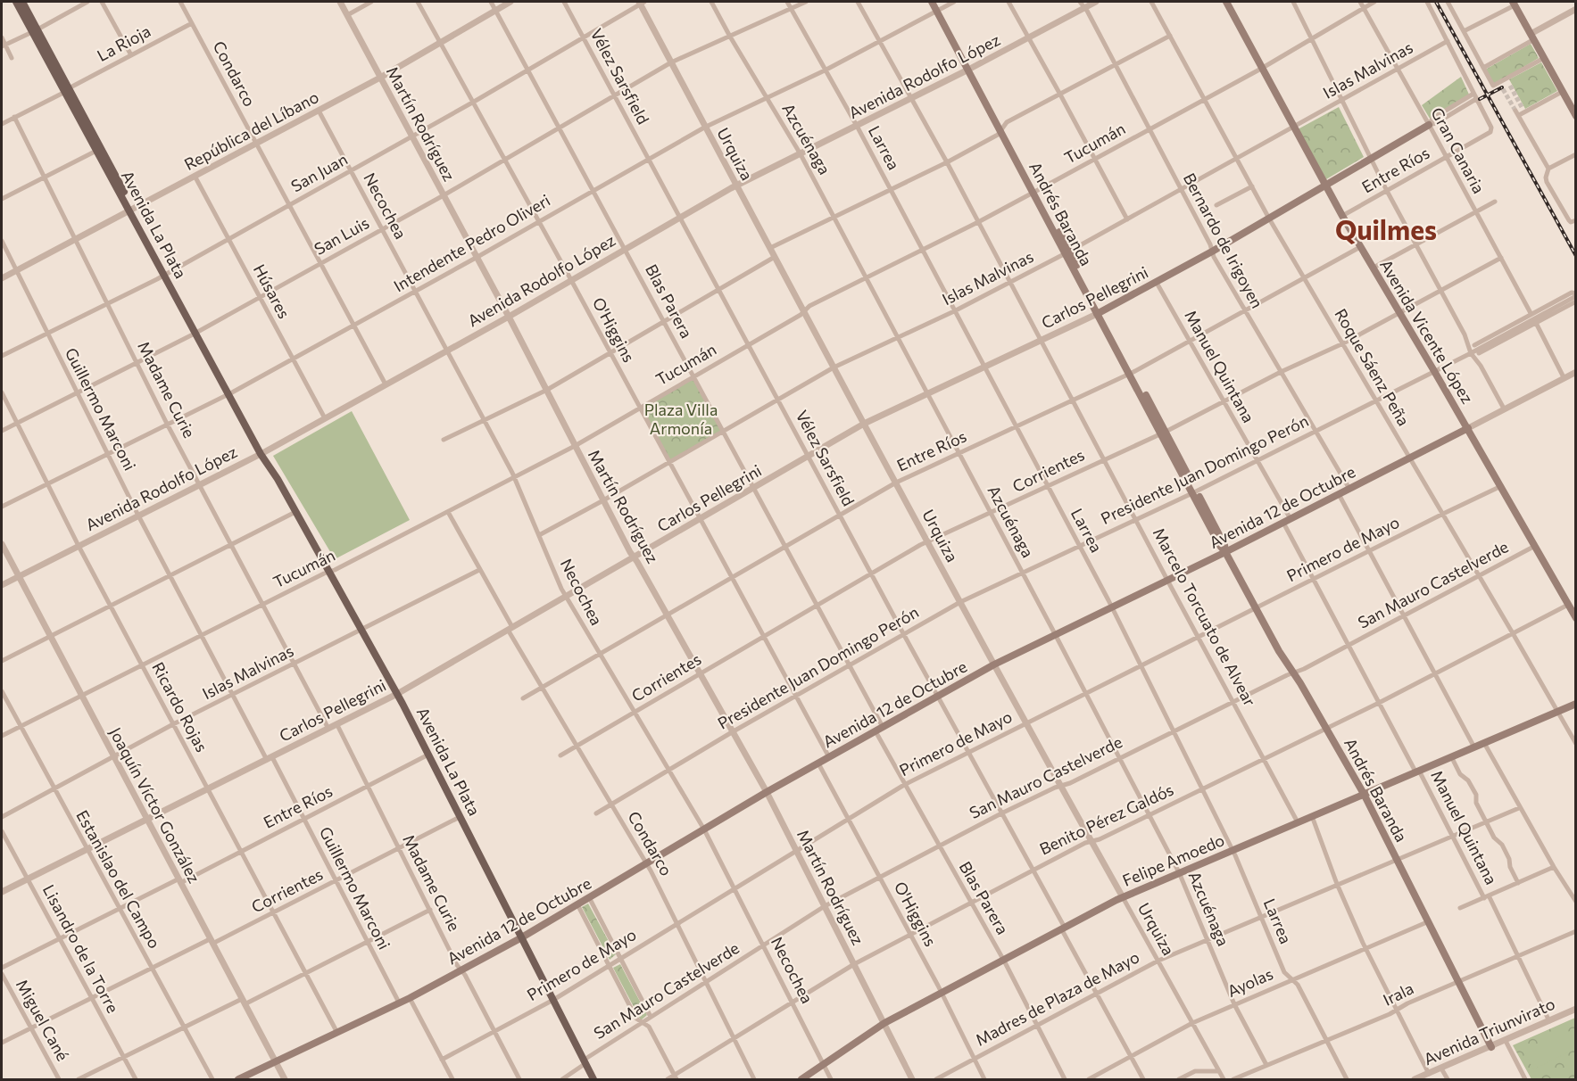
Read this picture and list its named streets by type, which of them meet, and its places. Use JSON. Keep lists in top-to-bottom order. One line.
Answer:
{"streets":{"main road":["Andrés Baranda","Avenida La Plata","Carlos Pellegrini","Avenida Vicente López","Avenida 12 de Octubre","Felipe Amoedo"],"street":["La Rioja","Islas Malvinas","Condarco","Vélez Sarsfield","Avenida Rodolfo López","Martín Rodríguez","República del Líbano","Azcuénaga","Tucumán","Larrea","Gran Canaria","Urquiza","Entre Ríos","San Juan","Necochea","San Luis","Bernardo de Irigoyen","Intendente Pedro Oliveri","Húsares","Blas Parera","O'Higgins","Manuel Quintana","Roque Sáenz Peña","Madame Curie","Guillermo Marconi","Presidente Juan Domingo Perón","Corrientes","Primero de Mayo","San Mauro Castelverde","Marcelo Torcuato de Alvear","Ricardo Rojas","Joaquín Víctor González","Benito Pérez Galdós","Estanislao del Campo","Lisandro de la Torre","Ayolas","Irala","Madres de Plaza de Mayo","Miguel Cané","Avenida Triunvirato"]},"crossings":[["La Rioja","Condarco"],["La Rioja","Avenida La Plata"],["La Rioja","Madame Curie"],["Islas Malvinas","Condarco"],["Islas Malvinas","Vélez Sarsfield"],["Islas Malvinas","Martín Rodríguez"],["Islas Malvinas","Azcuénaga"],["Islas Malvinas","Larrea"],["Islas Malvinas","Gran Canaria"],["Islas Malvinas","Urquiza"],["Islas Malvinas","Necochea"],["Islas Malvinas","Andrés Baranda"],["Islas Malvinas","Avenida La Plata"],["Islas Malvinas","Bernardo de Irigoyen"],["Islas Malvinas","Blas Parera"],["Islas Malvinas","O'Higgins"],["Islas Malvinas","Avenida Vicente López"],["Islas Malvinas","Roque Sáenz Peña"],["Islas Malvinas","Madame Curie"],["Islas Malvinas","Guillermo Marconi"],["Islas Malvinas","Marcelo Torcuato de Alvear"],["Islas Malvinas","Ricardo Rojas"],["Islas Malvinas","Joaquín Víctor González"],["Islas Malvinas","Estanislao del Campo"],["Condarco","Avenida Rodolfo López"],["Condarco","República del Líbano"],["Condarco","Tucumán"],["Condarco","Entre Ríos"],["Condarco","San Juan"],["Condarco","San Luis"],["Condarco","Intendente Pedro Oliveri"],["Condarco","Carlos Pellegrini"],["Condarco","Presidente Juan Domingo Perón"],["Condarco","Corrientes"],["Condarco","Avenida 12 de Octubre"],["Condarco","Primero de Mayo"],["Condarco","San Mauro Castelverde"],["Condarco","Benito Pérez Galdós"],["Vélez Sarsfield","Avenida Rodolfo López"],["Vélez Sarsfield","Tucumán"],["Vélez Sarsfield","Entre Ríos"],["Vélez Sarsfield","San Juan"],["Vélez Sarsfield","San Luis"],["Vélez Sarsfield","Intendente Pedro Oliveri"],["Vélez Sarsfield","Carlos Pellegrini"],["Vélez Sarsfield","Presidente Juan Domingo Perón"],["Vélez Sarsfield","Corrientes"],["Vélez Sarsfield","Avenida 12 de Octubre"],["Vélez Sarsfield","Primero de Mayo"],["Vélez Sarsfield","San Mauro Castelverde"],["Vélez Sarsfield","Benito Pérez Galdós"],["Vélez Sarsfield","Felipe Amoedo"],["Vélez Sarsfield","Ayolas"],["Vélez Sarsfield","Madres de Plaza de Mayo"],["Avenida Rodolfo López","Martín Rodríguez"],["Avenida Rodolfo López","Azcuénaga"],["Avenida Rodolfo López","Larrea"],["Avenida Rodolfo López","Urquiza"],["Avenida Rodolfo López","Necochea"],["Avenida Rodolfo López","Andrés Baranda"],["Avenida Rodolfo López","Avenida La Plata"],["Avenida Rodolfo López","Bernardo de Irigoyen"],["Avenida Rodolfo López","Húsares"],["Avenida Rodolfo López","Blas Parera"],["Avenida Rodolfo López","O'Higgins"],["Avenida Rodolfo López","Madame Curie"],["Avenida Rodolfo López","Guillermo Marconi"],["Avenida Rodolfo López","Marcelo Torcuato de Alvear"],["Avenida Rodolfo López","Ricardo Rojas"],["Avenida Rodolfo López","Joaquín Víctor González"],["Martín Rodríguez","República del Líbano"],["Martín Rodríguez","Tucumán"],["Martín Rodríguez","Entre Ríos"],["Martín Rodríguez","San Juan"],["Martín Rodríguez","San Luis"],["Martín Rodríguez","Intendente Pedro Oliveri"],["Martín Rodríguez","Carlos Pellegrini"],["Martín Rodríguez","Presidente Juan Domingo Perón"],["Martín Rodríguez","Corrientes"],["Martín Rodríguez","Avenida 12 de Octubre"],["Martín Rodríguez","Primero de Mayo"],["Martín Rodríguez","San Mauro Castelverde"],["Martín Rodríguez","Benito Pérez Galdós"],["Martín Rodríguez","Felipe Amoedo"],["República del Líbano","Necochea"],["República del Líbano","Avenida La Plata"],["República del Líbano","Húsares"],["República del Líbano","Blas Parera"],["República del Líbano","O'Higgins"],["República del Líbano","Madame Curie"],["República del Líbano","Guillermo Marconi"],["Azcuénaga","Tucumán"],["Azcuénaga","Entre Ríos"],["Azcuénaga","San Luis"],["Azcuénaga","Intendente Pedro Oliveri"],["Azcuénaga","Carlos Pellegrini"],["Azcuénaga","Presidente Juan Domingo Perón"],["Azcuénaga","Corrientes"],["Azcuénaga","Avenida 12 de Octubre"],["Azcuénaga","Primero de Mayo"],["Azcuénaga","San Mauro Castelverde"],["Azcuénaga","Benito Pérez Galdós"],["Azcuénaga","Felipe Amoedo"],["Azcuénaga","Ayolas"],["Azcuénaga","Irala"],["Azcuénaga","Madres de Plaza de Mayo"],["Tucumán","Larrea"],["Tucumán","Gran Canaria"],["Tucumán","Urquiza"],["Tucumán","Necochea"],["Tucumán","Andrés Baranda"],["Tucumán","Avenida La Plata"],["Tucumán","Bernardo de Irigoyen"],["Tucumán","Blas Parera"],["Tucumán","O'Higgins"],["Tucumán","Avenida Vicente López"],["Tucumán","Roque Sáenz Peña"],["Tucumán","Madame Curie"],["Tucumán","Guillermo Marconi"],["Tucumán","Marcelo Torcuato de Alvear"],["Tucumán","Ricardo Rojas"],["Tucumán","Joaquín Víctor González"],["Tucumán","Estanislao del Campo"],["Larrea","Entre Ríos"],["Larrea","San Luis"],["Larrea","Intendente Pedro Oliveri"],["Larrea","Carlos Pellegrini"],["Larrea","Presidente Juan Domingo Perón"],["Larrea","Corrientes"],["Larrea","Avenida 12 de Octubre"],["Larrea","Primero de Mayo"],["Larrea","San Mauro Castelverde"],["Larrea","Benito Pérez Galdós"],["Larrea","Felipe Amoedo"],["Larrea","Ayolas"],["Larrea","Irala"],["Larrea","Madres de Plaza de Mayo"],["Gran Canaria","Entre Ríos"],["Gran Canaria","Carlos Pellegrini"],["Gran Canaria","Presidente Juan Domingo Perón"],["Gran Canaria","Corrientes"],["Urquiza","Entre Ríos"],["Urquiza","San Juan"],["Urquiza","San Luis"],["Urquiza","Intendente Pedro Oliveri"],["Urquiza","Carlos Pellegrini"],["Urquiza","Presidente Juan Domingo Perón"],["Urquiza","Corrientes"],["Urquiza","Avenida 12 de Octubre"],["Urquiza","Primero de Mayo"],["Urquiza","San Mauro Castelverde"],["Urquiza","Benito Pérez Galdós"],["Urquiza","Felipe Amoedo"],["Urquiza","Ayolas"],["Urquiza","Madres de Plaza de Mayo"],["Entre Ríos","Necochea"],["Entre Ríos","Andrés Baranda"],["Entre Ríos","Avenida La Plata"],["Entre Ríos","Bernardo de Irigoyen"],["Entre Ríos","Carlos Pellegrini"],["Entre Ríos","Blas Parera"],["Entre Ríos","O'Higgins"],["Entre Ríos","Avenida Vicente López"],["Entre Ríos","Manuel Quintana"],["Entre Ríos","Roque Sáenz Peña"],["Entre Ríos","Madame Curie"],["Entre Ríos","Guillermo Marconi"],["Entre Ríos","Marcelo Torcuato de Alvear"],["Entre Ríos","Ricardo Rojas"],["Entre Ríos","Joaquín Víctor González"],["Entre Ríos","Estanislao del Campo"],["Entre Ríos","Lisandro de la Torre"],["San Juan","Necochea"],["San Juan","Avenida La Plata"],["San Juan","Húsares"],["San Juan","Blas Parera"],["San Juan","O'Higgins"],["San Juan","Madame Curie"],["San Juan","Guillermo Marconi"],["Necochea","San Luis"],["Necochea","Intendente Pedro Oliveri"],["Necochea","Carlos Pellegrini"],["Necochea","Presidente Juan Domingo Perón"],["Necochea","Corrientes"],["Necochea","Avenida 12 de Octubre"],["Necochea","Primero de Mayo"],["Necochea","San Mauro Castelverde"],["Necochea","Benito Pérez Galdós"],["Necochea","Felipe Amoedo"],["Andrés Baranda","Intendente Pedro Oliveri"],["Andrés Baranda","Carlos Pellegrini"],["Andrés Baranda","Presidente Juan Domingo Perón"],["Andrés Baranda","Corrientes"],["Andrés Baranda","Avenida 12 de Octubre"],["Andrés Baranda","Primero de Mayo"],["Andrés Baranda","San Mauro Castelverde"],["Andrés Baranda","Benito Pérez Galdós"],["Andrés Baranda","Felipe Amoedo"],["Andrés Baranda","Ayolas"],["Andrés Baranda","Irala"],["Andrés Baranda","Madres de Plaza de Mayo"],["Andrés Baranda","Avenida Triunvirato"],["Avenida La Plata","San Luis"],["Avenida La Plata","Intendente Pedro Oliveri"],["Avenida La Plata","Carlos Pellegrini"],["Avenida La Plata","Corrientes"],["Avenida La Plata","Avenida 12 de Octubre"],["Avenida La Plata","Primero de Mayo"],["Avenida La Plata","San Mauro Castelverde"],["San Luis","Húsares"],["San Luis","Blas Parera"],["San Luis","O'Higgins"],["San Luis","Madame Curie"],["San Luis","Guillermo Marconi"],["San Luis","Ricardo Rojas"],["Bernardo de Irigoyen","Carlos Pellegrini"],["Bernardo de Irigoyen","Presidente Juan Domingo Perón"],["Bernardo de Irigoyen","Corrientes"],["Bernardo de Irigoyen","Avenida 12 de Octubre"],["Intendente Pedro Oliveri","Húsares"],["Intendente Pedro Oliveri","Blas Parera"],["Intendente Pedro Oliveri","O'Higgins"],["Intendente Pedro Oliveri","Madame Curie"],["Intendente Pedro Oliveri","Guillermo Marconi"],["Intendente Pedro Oliveri","Marcelo Torcuato de Alvear"],["Intendente Pedro Oliveri","Ricardo Rojas"],["Carlos Pellegrini","Blas Parera"],["Carlos Pellegrini","O'Higgins"],["Carlos Pellegrini","Avenida Vicente López"],["Carlos Pellegrini","Manuel Quintana"],["Carlos Pellegrini","Roque Sáenz Peña"],["Carlos Pellegrini","Madame Curie"],["Carlos Pellegrini","Guillermo Marconi"],["Carlos Pellegrini","Marcelo Torcuato de Alvear"],["Carlos Pellegrini","Ricardo Rojas"],["Carlos Pellegrini","Joaquín Víctor González"],["Carlos Pellegrini","Estanislao del Campo"],["Carlos Pellegrini","Lisandro de la Torre"],["Blas Parera","Presidente Juan Domingo Perón"],["Blas Parera","Corrientes"],["Blas Parera","Avenida 12 de Octubre"],["Blas Parera","Primero de Mayo"],["Blas Parera","San Mauro Castelverde"],["Blas Parera","Benito Pérez Galdós"],["Blas Parera","Felipe Amoedo"],["Blas Parera","Madres de Plaza de Mayo"],["O'Higgins","Presidente Juan Domingo Perón"],["O'Higgins","Corrientes"],["O'Higgins","Avenida 12 de Octubre"],["O'Higgins","Primero de Mayo"],["O'Higgins","San Mauro Castelverde"],["O'Higgins","Benito Pérez Galdós"],["O'Higgins","Felipe Amoedo"],["O'Higgins","Madres de Plaza de Mayo"],["Avenida Vicente López","Presidente Juan Domingo Perón"],["Avenida Vicente López","Corrientes"],["Avenida Vicente López","Avenida 12 de Octubre"],["Avenida Vicente López","Primero de Mayo"],["Avenida Vicente López","San Mauro Castelverde"],["Avenida Vicente López","Benito Pérez Galdós"],["Manuel Quintana","Presidente Juan Domingo Perón"],["Manuel Quintana","Corrientes"],["Manuel Quintana","Avenida 12 de Octubre"],["Manuel Quintana","Primero de Mayo"],["Manuel Quintana","San Mauro Castelverde"],["Manuel Quintana","Benito Pérez Galdós"],["Manuel Quintana","Felipe Amoedo"],["Manuel Quintana","Irala"],["Manuel Quintana","Madres de Plaza de Mayo"],["Manuel Quintana","Avenida Triunvirato"],["Roque Sáenz Peña","Presidente Juan Domingo Perón"],["Roque Sáenz Peña","Corrientes"],["Roque Sáenz Peña","Avenida 12 de Octubre"],["Roque Sáenz Peña","Primero de Mayo"],["Roque Sáenz Peña","San Mauro Castelverde"],["Roque Sáenz Peña","Benito Pérez Galdós"],["Roque Sáenz Peña","Felipe Amoedo"],["Madame Curie","Corrientes"],["Madame Curie","Avenida 12 de Octubre"],["Madame Curie","Primero de Mayo"],["Guillermo Marconi","Corrientes"],["Guillermo Marconi","Avenida 12 de Octubre"],["Presidente Juan Domingo Perón","Marcelo Torcuato de Alvear"],["Corrientes","Marcelo Torcuato de Alvear"],["Corrientes","Ricardo Rojas"],["Corrientes","Joaquín Víctor González"],["Corrientes","Estanislao del Campo"],["Corrientes","Lisandro de la Torre"],["Corrientes","Miguel Cané"],["Avenida 12 de Octubre","Marcelo Torcuato de Alvear"],["Avenida 12 de Octubre","Ricardo Rojas"],["Avenida 12 de Octubre","Joaquín Víctor González"],["Primero de Mayo","Marcelo Torcuato de Alvear"],["San Mauro Castelverde","Marcelo Torcuato de Alvear"],["Marcelo Torcuato de Alvear","Benito Pérez Galdós"],["Marcelo Torcuato de Alvear","Felipe Amoedo"]],"districts":["Quilmes"],"parks":["Plaza Villa Armonía"]}
